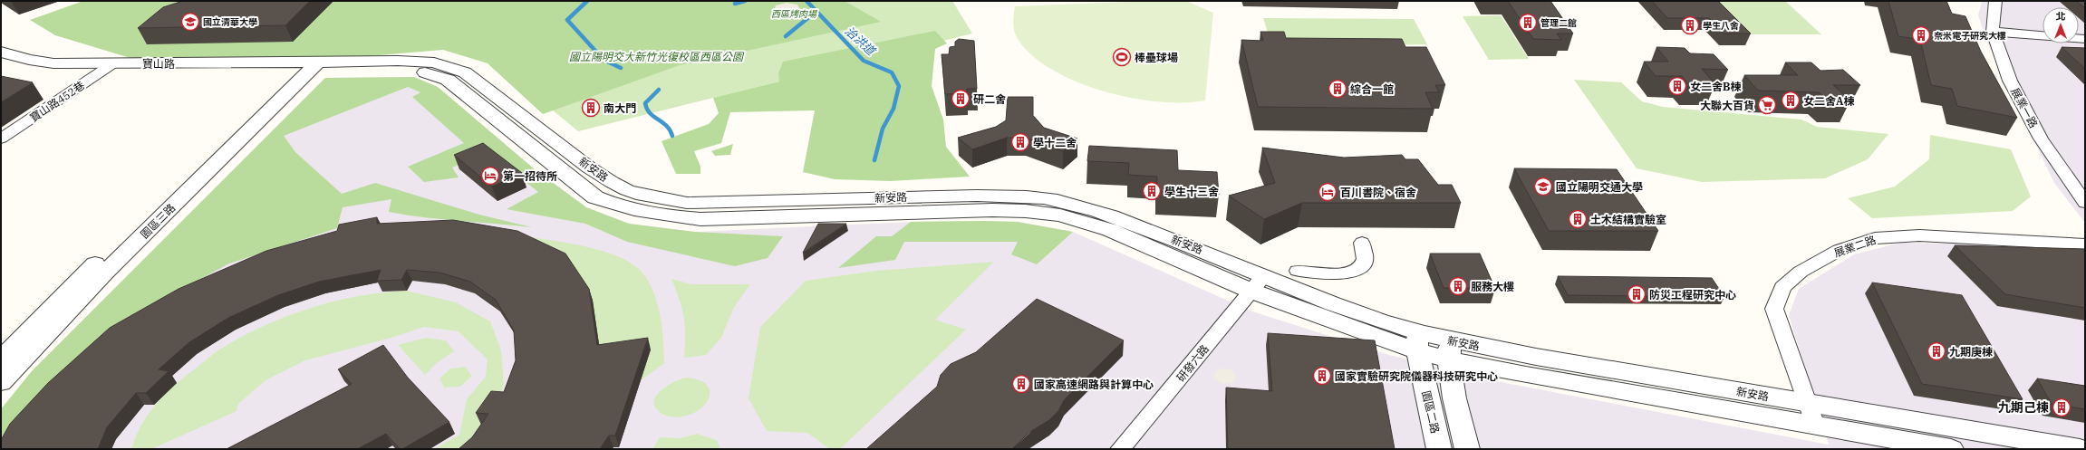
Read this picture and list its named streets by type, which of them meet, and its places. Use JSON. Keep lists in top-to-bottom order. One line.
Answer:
{"streets":{"street":["寶山路","寶山路452巷","展業一路","新安路","園區三路","展業二路","研發六路","園區二路"]},"crossings":[["寶山路","寶山路452巷"],["寶山路","新安路"],["寶山路","園區三路"],["新安路","園區三路"],["新安路","展業二路"],["新安路","研發六路"],["新安路","園區二路"]],"water":["治洪道"],"parks":["西區烤肉場","國立陽明交大新竹光復校區西區公園"],"places":{"school or university":["國立清華大學","國立陽明交通大學"],"building":["管理二館","學生八舍","奈米電子研究大樓","女二舍B棟","綜合一館","研二舍","女二舍A棟","南大門","學十二舍","學生十三舍","土木結構實驗室","服務大樓","防災工程研究中心","九期庚棟","國家實驗研究院儀器科技研究中心","國家高速網路與計算中心","九期己棟"],"sports":["棒壘球場"],"supermarket":["大聯大百貨"],"hotel":["第一招待所","百川書院、宿舍"]},"north":"top"}
